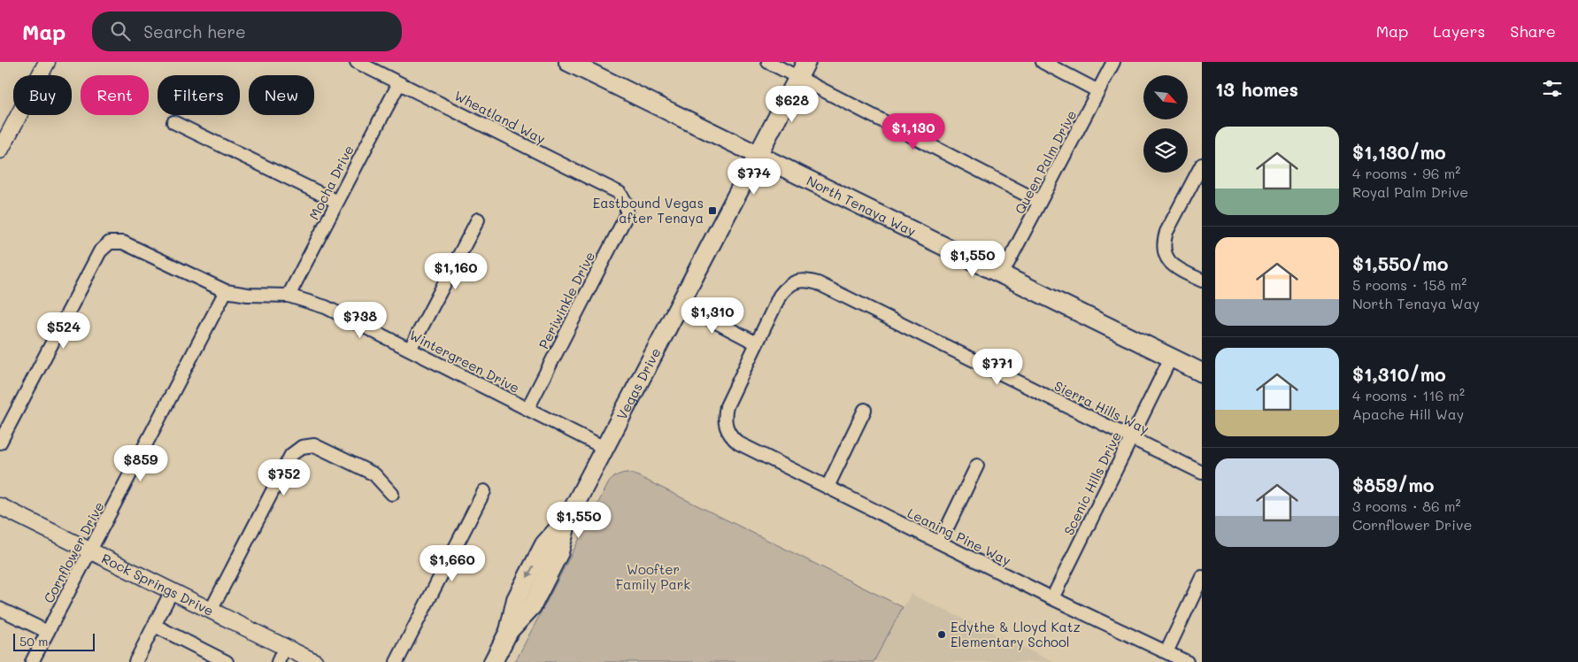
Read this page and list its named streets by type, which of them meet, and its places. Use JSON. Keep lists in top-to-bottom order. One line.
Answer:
{"streets":{"main road":["North Tenaya Way","Vegas Drive"],"street":["Wheatland Way","Queen Palm Drive","Mocha Drive","Periwinkle Drive","Wintergreen Drive","Sierra Hills Way","Scenic Hills Drive","Leaning Pine Way","Cornflower Drive","Rock Springs Drive"]},"crossings":[["Wheatland Way","Mocha Drive"],["Wheatland Way","Periwinkle Drive"],["Queen Palm Drive","North Tenaya Way"],["Mocha Drive","Wintergreen Drive"],["North Tenaya Way","Vegas Drive"],["North Tenaya Way","Scenic Hills Drive"],["Periwinkle Drive","Wintergreen Drive"],["Wintergreen Drive","Vegas Drive"],["Wintergreen Drive","Cornflower Drive"],["Sierra Hills Way","Scenic Hills Drive"],["Sierra Hills Way","Leaning Pine Way"],["Scenic Hills Drive","Leaning Pine Way"],["Cornflower Drive","Rock Springs Drive"]],"parks":["Woofter Family Park"],"places":{"transit":["Eastbound Vegas after Tenaya"],"other":["Edythe & Lloyd Katz Elementary School"]},"scale_bar":"50 m","north":"bottom right","page":{"header":"Map","search":"Search here","nav":["Map","Layers","Share"],"heading":"13 homes","chip":["Buy","Rent","Filters","New"],"price":["$628","$1,130","$774","$1,550","$1,160","$1,310","$738","$524","$771","$859","$752","$1,550","$1,660"],"list":[{"name":"$1,130/mo","note":"4 rooms · 96 m² · Royal Palm Drive"},{"name":"$1,550/mo","note":"5 rooms · 158 m² · North Tenaya Way"},{"name":"$1,310/mo","note":"4 rooms · 116 m² · Apache Hill Way"},{"name":"$859/mo","note":"3 rooms · 86 m² · Cornflower Drive"}],"scale":"50 m"}}
